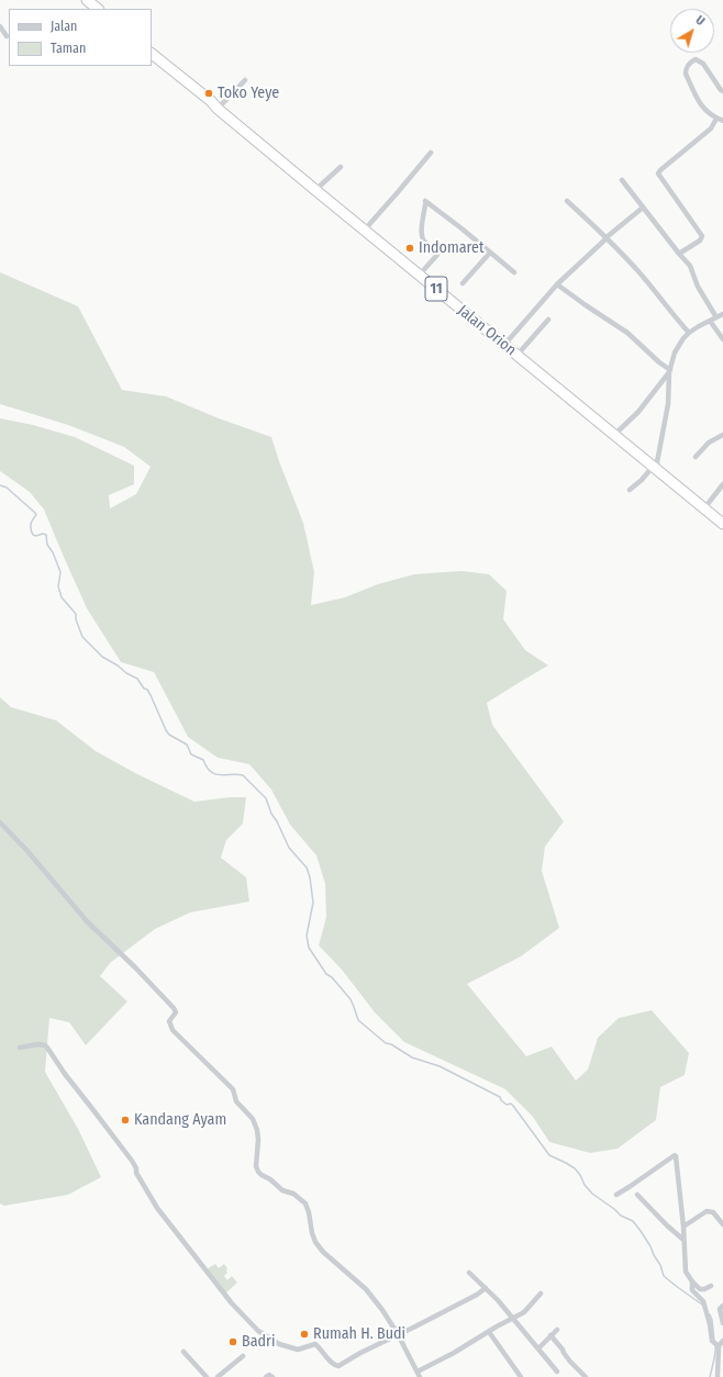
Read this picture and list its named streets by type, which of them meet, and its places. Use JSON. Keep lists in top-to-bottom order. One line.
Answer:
{"streets":{"highway":["11","Jalan Orion"]},"places":["Toko Yeye","Indomaret","Kandang Ayam","Rumah H. Budi","Badri"],"legend":["Jalan","Taman"],"north":"top right"}
